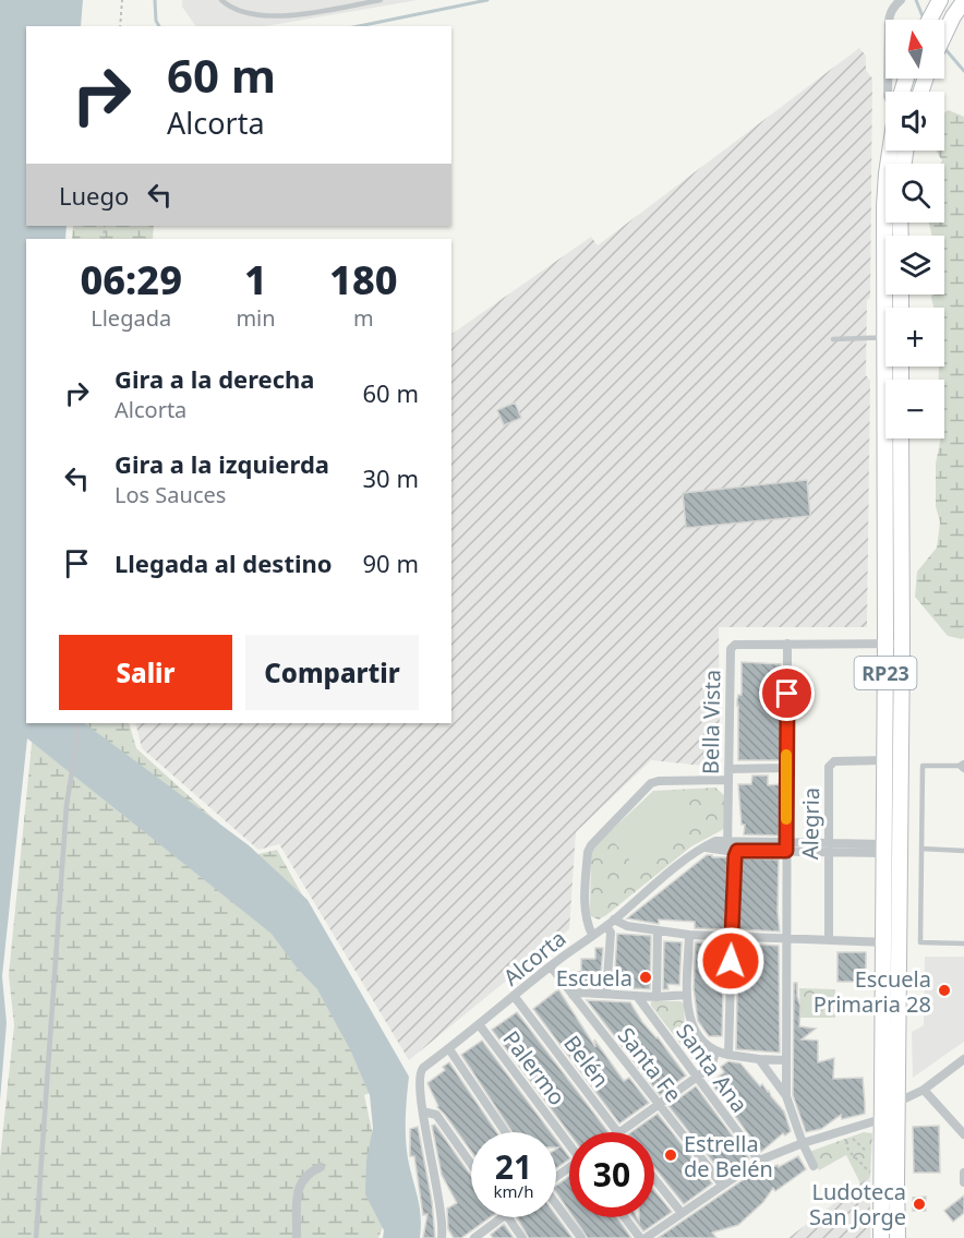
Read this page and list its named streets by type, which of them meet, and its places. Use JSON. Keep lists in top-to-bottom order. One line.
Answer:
{"streets":{"main road":["RP23"],"street":["Bella Vista","Alegria","Alcorta","Belén","Santa Fe","Palermo","Santa Ana"]},"crossings":[["RP23","Bella Vista"],["RP23","Alegria"],["RP23","Alcorta"],["Bella Vista","Alcorta"],["Alegria","Alcorta"],["Alcorta","Belén"],["Alcorta","Santa Fe"],["Alcorta","Palermo"]],"places":["Escuela","Escuela Primaria 28","Estrella de Belén","Ludoteca San Jorge"],"north":"top","page":{"map_buttons":["+","−"],"turn":["60 m","Alcorta"],"then":"Luego","eta":["06:29","Llegada","1","min","180","m"],"list":[{"name":"Gira a la derecha","note":"Alcorta","value":"60 m"},{"name":"Gira a la izquierda","note":"Los Sauces","value":"30 m"},{"name":"Llegada al destino","value":"90 m"}],"buttons":["Salir","Compartir"],"speed":"21 km/h","limit":"30"}}
